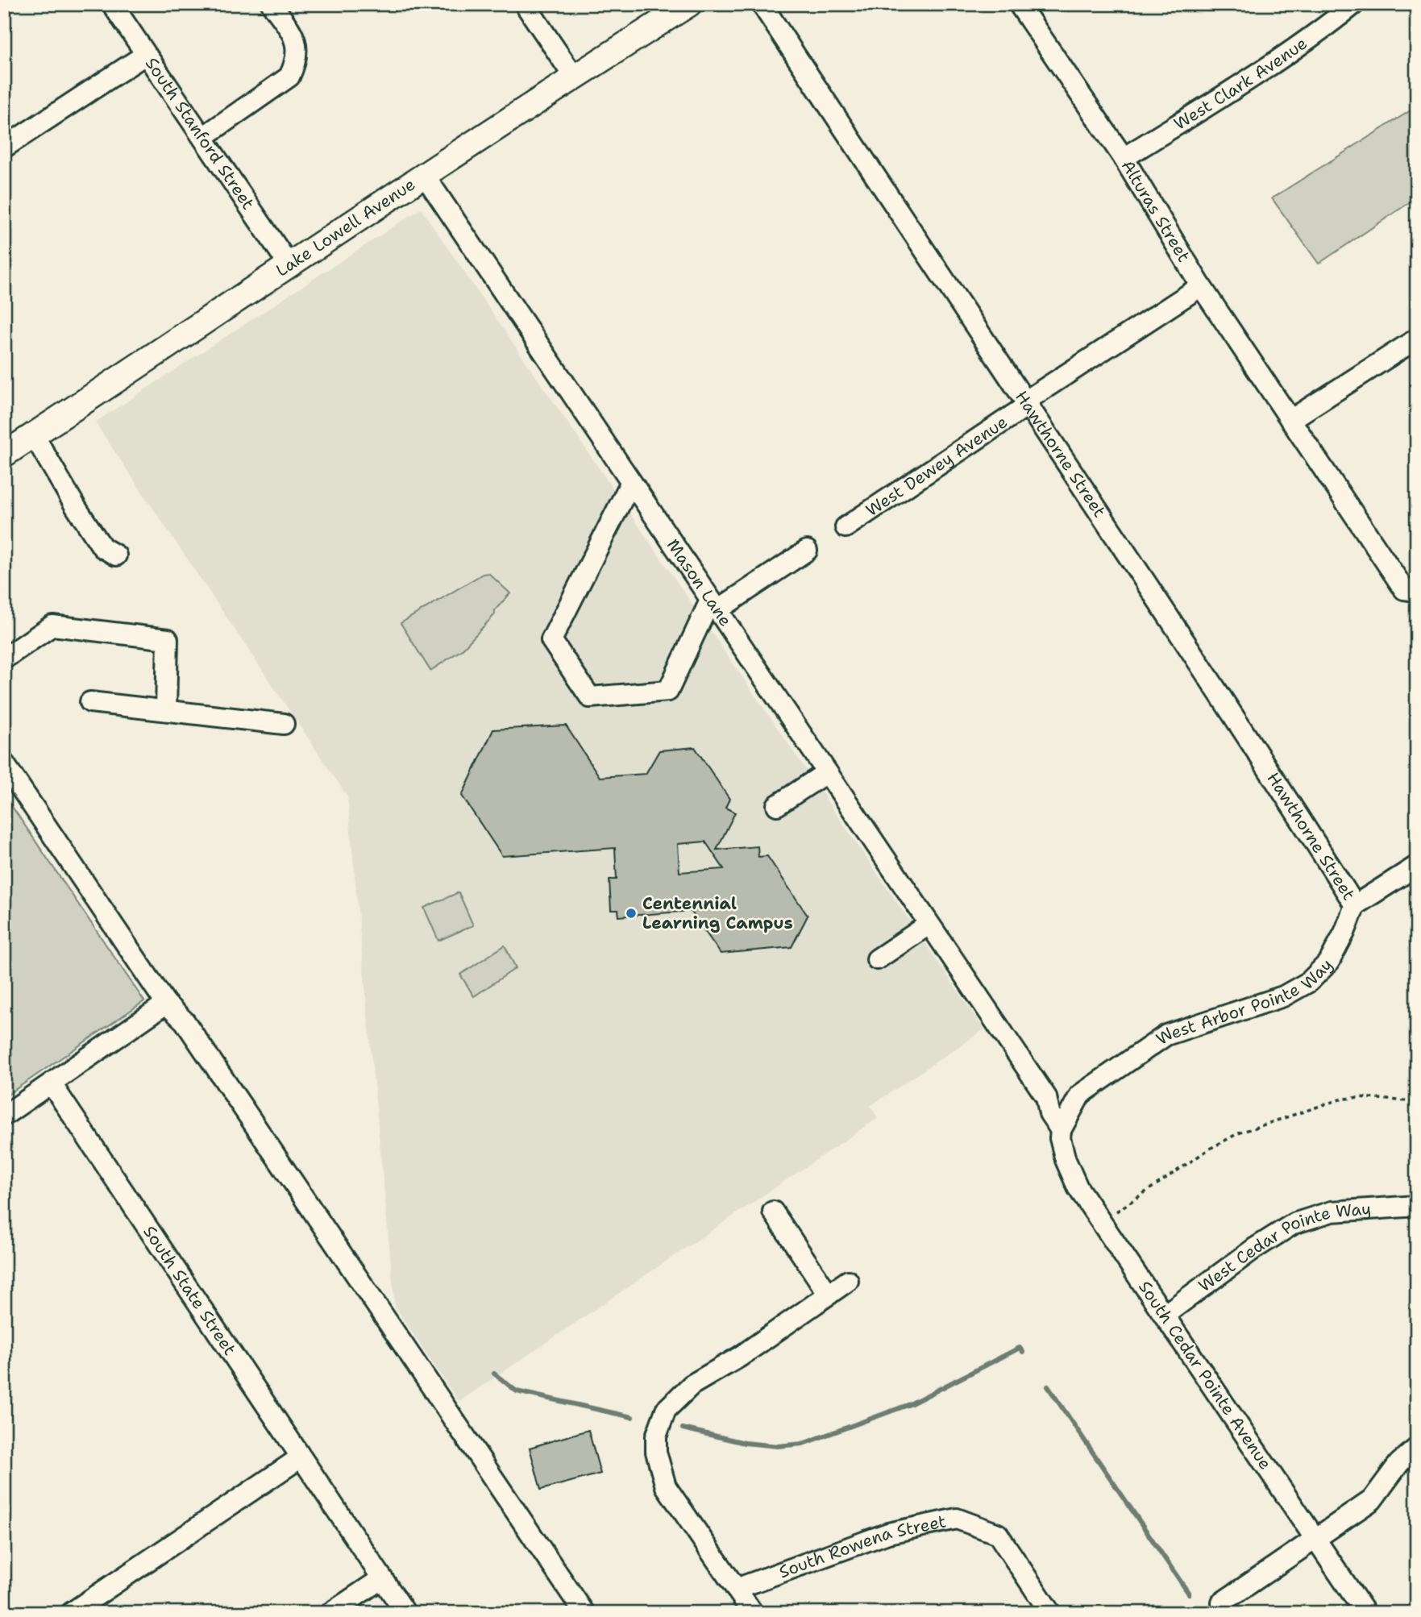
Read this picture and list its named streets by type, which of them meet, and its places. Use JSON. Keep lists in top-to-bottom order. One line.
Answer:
{"streets":{"main road":["Lake Lowell Avenue"],"street":["West Clark Avenue","South Stanford Street","Alturas Street","Hawthorne Street","West Dewey Avenue","Mason Lane","West Arbor Pointe Way","West Cedar Pointe Way","South State Street","South Cedar Pointe Avenue","South Rowena Street"]},"crossings":[["West Clark Avenue","Alturas Street"],["South Stanford Street","Lake Lowell Avenue"],["Alturas Street","West Dewey Avenue"],["Lake Lowell Avenue","Mason Lane"],["Hawthorne Street","West Dewey Avenue"],["Hawthorne Street","West Arbor Pointe Way"],["Mason Lane","West Arbor Pointe Way"],["Mason Lane","South Cedar Pointe Avenue"],["West Arbor Pointe Way","South Cedar Pointe Avenue"],["West Cedar Pointe Way","South Cedar Pointe Avenue"]],"places":["Centennial Learning Campus"]}
